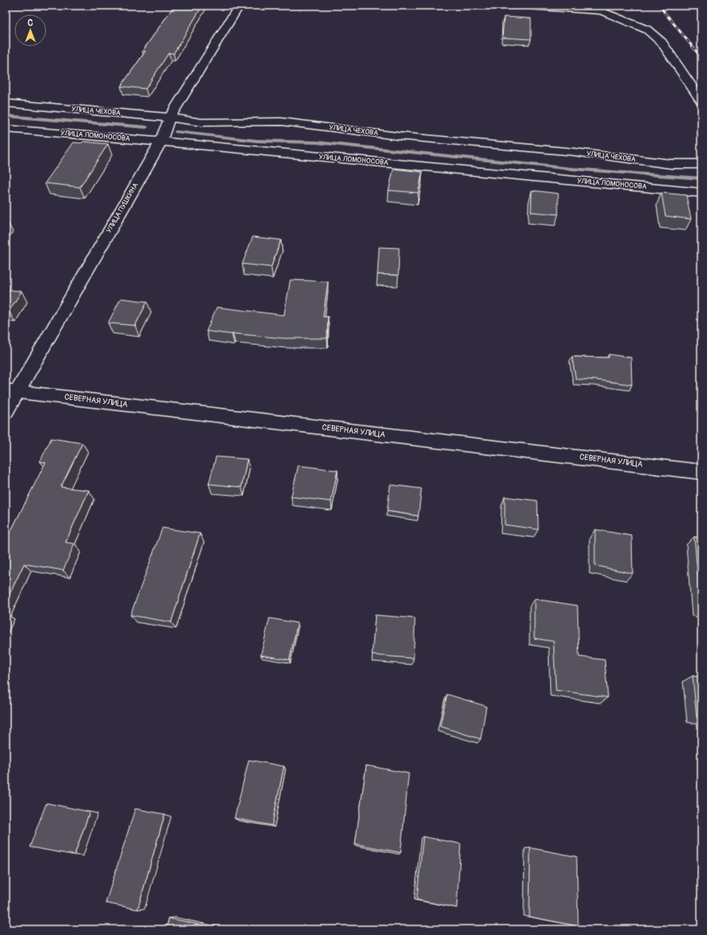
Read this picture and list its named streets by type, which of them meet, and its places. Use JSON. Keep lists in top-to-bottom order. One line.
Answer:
{"streets":{"street":["УЛИЦА ЧЕХОВА","УЛИЦА ЛОМОНОСОВА","УЛИЦА ПУШКИНА","СЕВЕРНАЯ УЛИЦА"]},"crossings":[["УЛИЦА ЧЕХОВА","УЛИЦА ПУШКИНА"],["УЛИЦА ЛОМОНОСОВА","УЛИЦА ПУШКИНА"],["УЛИЦА ПУШКИНА","СЕВЕРНАЯ УЛИЦА"]],"north":"top"}
